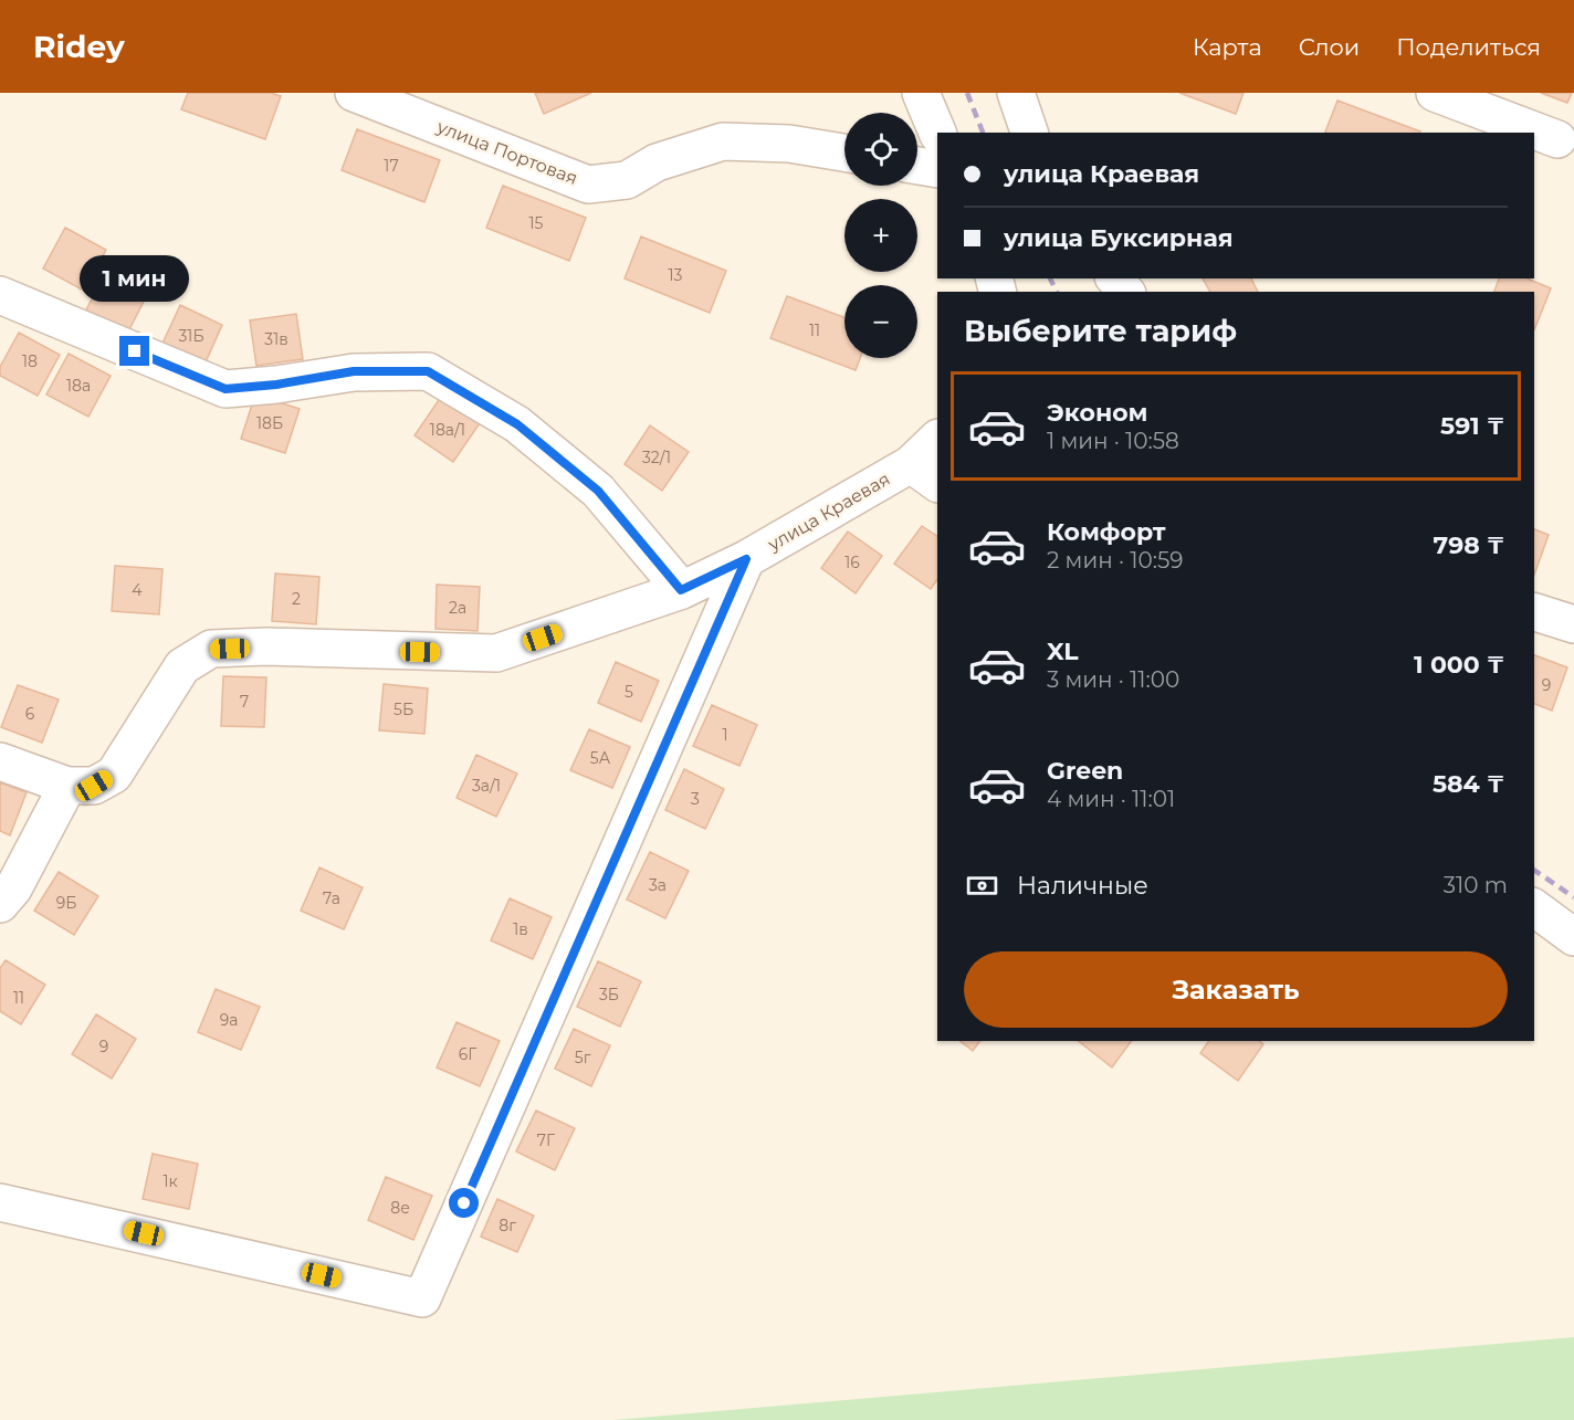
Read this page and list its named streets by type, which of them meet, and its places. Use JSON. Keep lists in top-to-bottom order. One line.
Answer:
{"streets":{"street":["улица Портовая","улица Краевая"]},"house_numbers":["17","15","13","11","31Б","31в","18","18а","18Б","18а/1","32/1","16","4","2","2а","9","5","7","5Б","6","1","5А","3а/1","3","3а","7а","9Б","1в","3Б","11","9а","9","6Г","5г","7Г","1к","8е","8г"],"page":{"header":"Ridey","nav":["Карта","Слои","Поделиться"],"map_buttons":["+","−"],"banner":["улица Краевая","улица Буксирная"],"bubble":"1 мин","heading":"Выберите тариф","list":[{"name":"Эконом","note":"1 мин · 10:58","value":"591 ₸"},{"name":"Комфорт","note":"2 мин · 10:59","value":"798 ₸"},{"name":"XL","note":"3 мин · 11:00","value":"1 000 ₸"},{"name":"Green","note":"4 мин · 11:01","value":"584 ₸"}],"pay":["Наличные","310 m"],"buttons":"Заказать"}}
